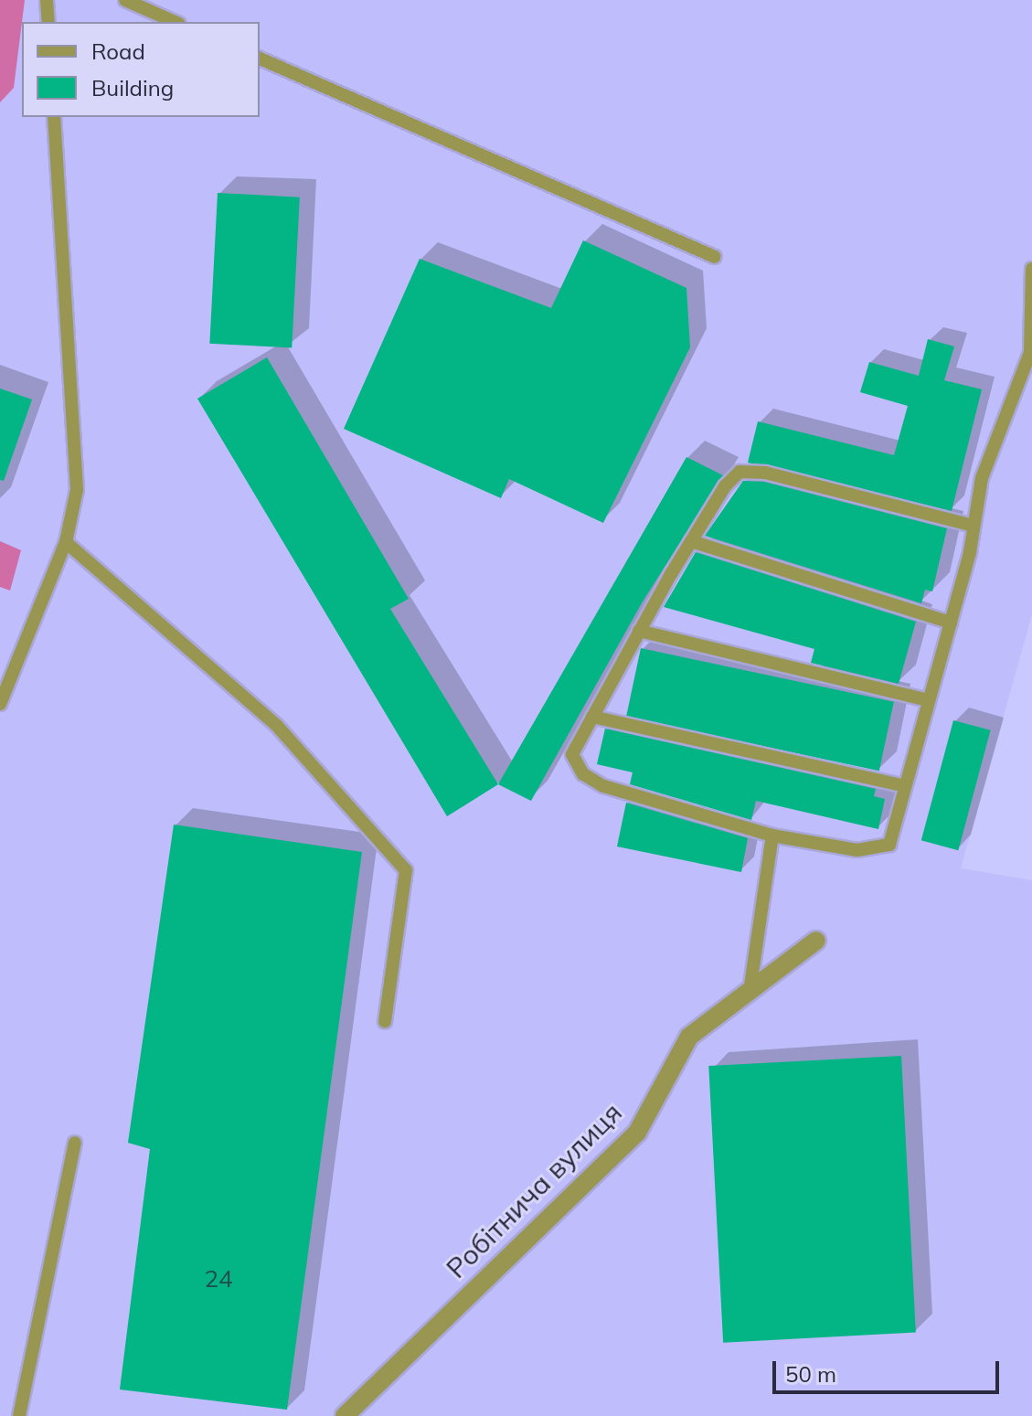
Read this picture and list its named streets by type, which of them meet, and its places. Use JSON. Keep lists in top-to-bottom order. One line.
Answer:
{"streets":{"street":["Робітнича вулиця"]},"house_numbers":["24"],"legend":["Road","Building"],"scale_bar":"50 m"}
